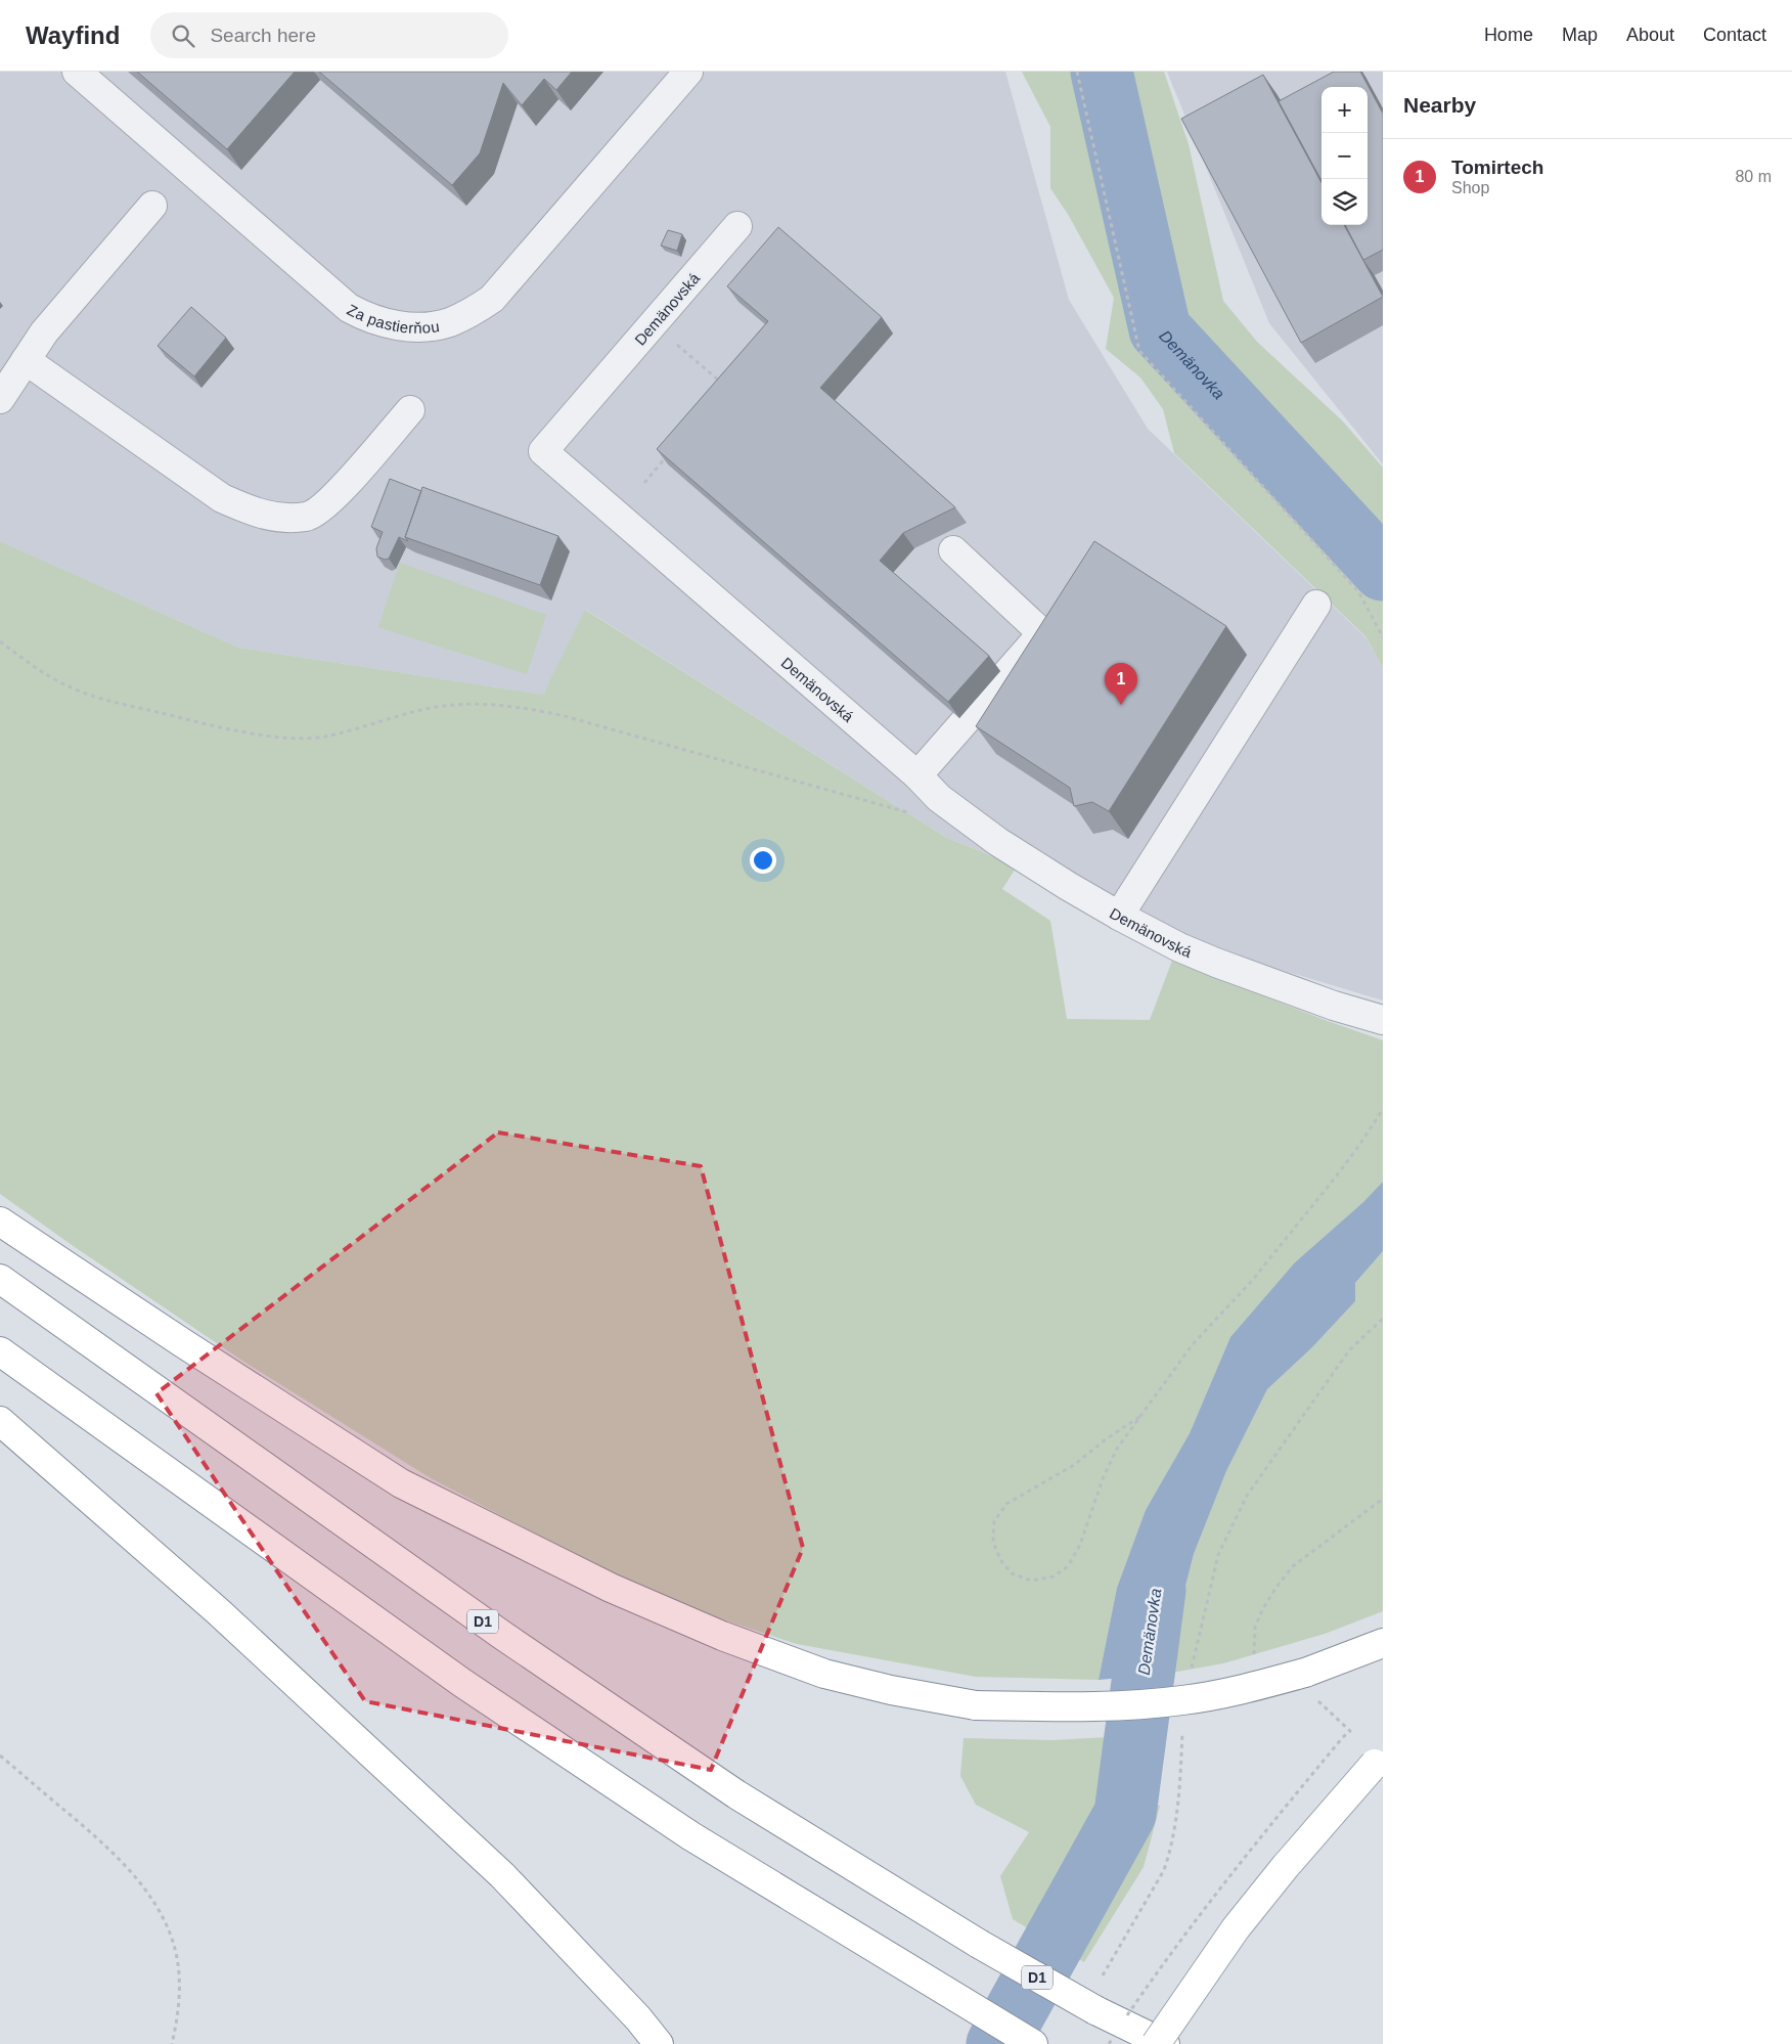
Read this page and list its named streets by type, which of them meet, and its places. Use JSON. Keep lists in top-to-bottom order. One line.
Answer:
{"streets":{"main road":["D1"],"street":["Demänovská","Za pastierňou"]},"water":["Demänovka"],"page":{"header":"Wayfind","search":"Search here","nav":["Home","Map","About","Contact"],"heading":"Nearby","map_buttons":["+","−"],"list":[{"mark":"1","name":"Tomirtech","note":"Shop","value":"80 m"}],"pins":"1"}}
